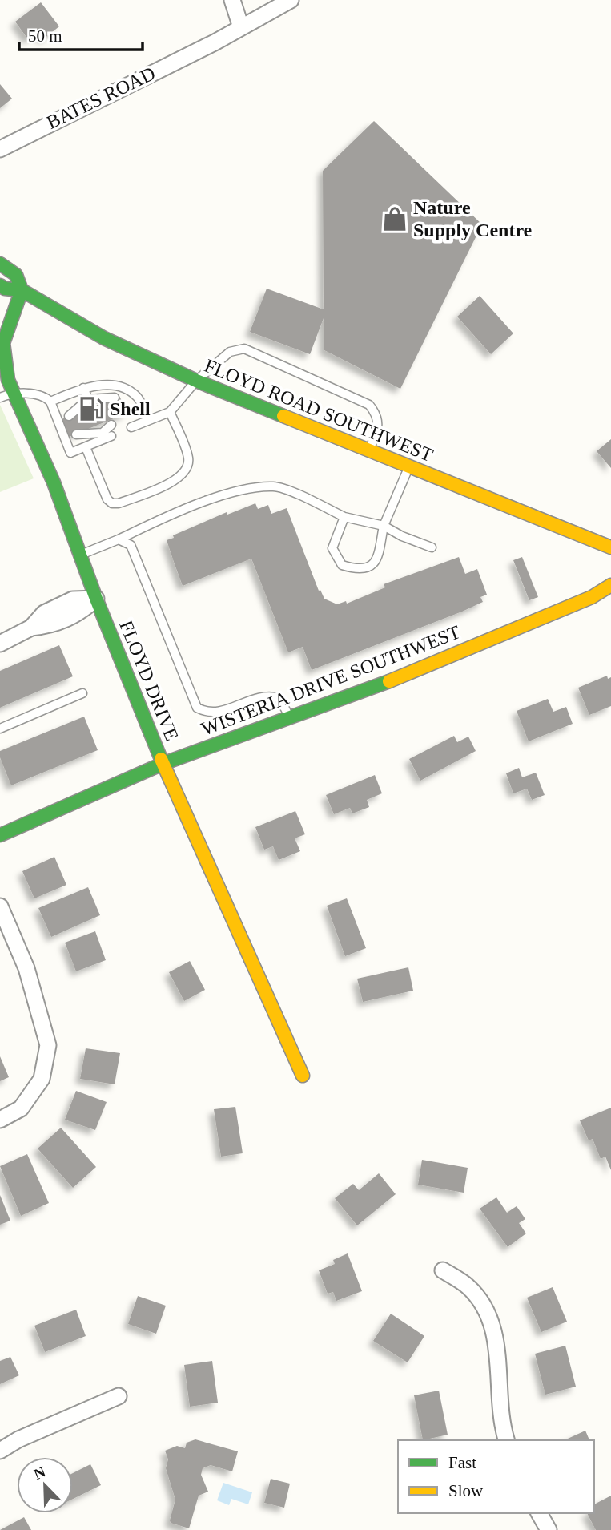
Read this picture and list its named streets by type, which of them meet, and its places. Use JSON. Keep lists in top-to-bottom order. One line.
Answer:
{"streets":{"street":["BATES ROAD","FLOYD ROAD SOUTHWEST","FLOYD DRIVE","WISTERIA DRIVE SOUTHWEST"]},"crossings":[["FLOYD ROAD SOUTHWEST","FLOYD DRIVE"],["FLOYD DRIVE","WISTERIA DRIVE SOUTHWEST"]],"places":{"shop":["Nature Supply Centre"],"fuel station":["Shell"]},"legend":["Fast","Slow"],"scale_bar":"50 m","north":"top left"}
